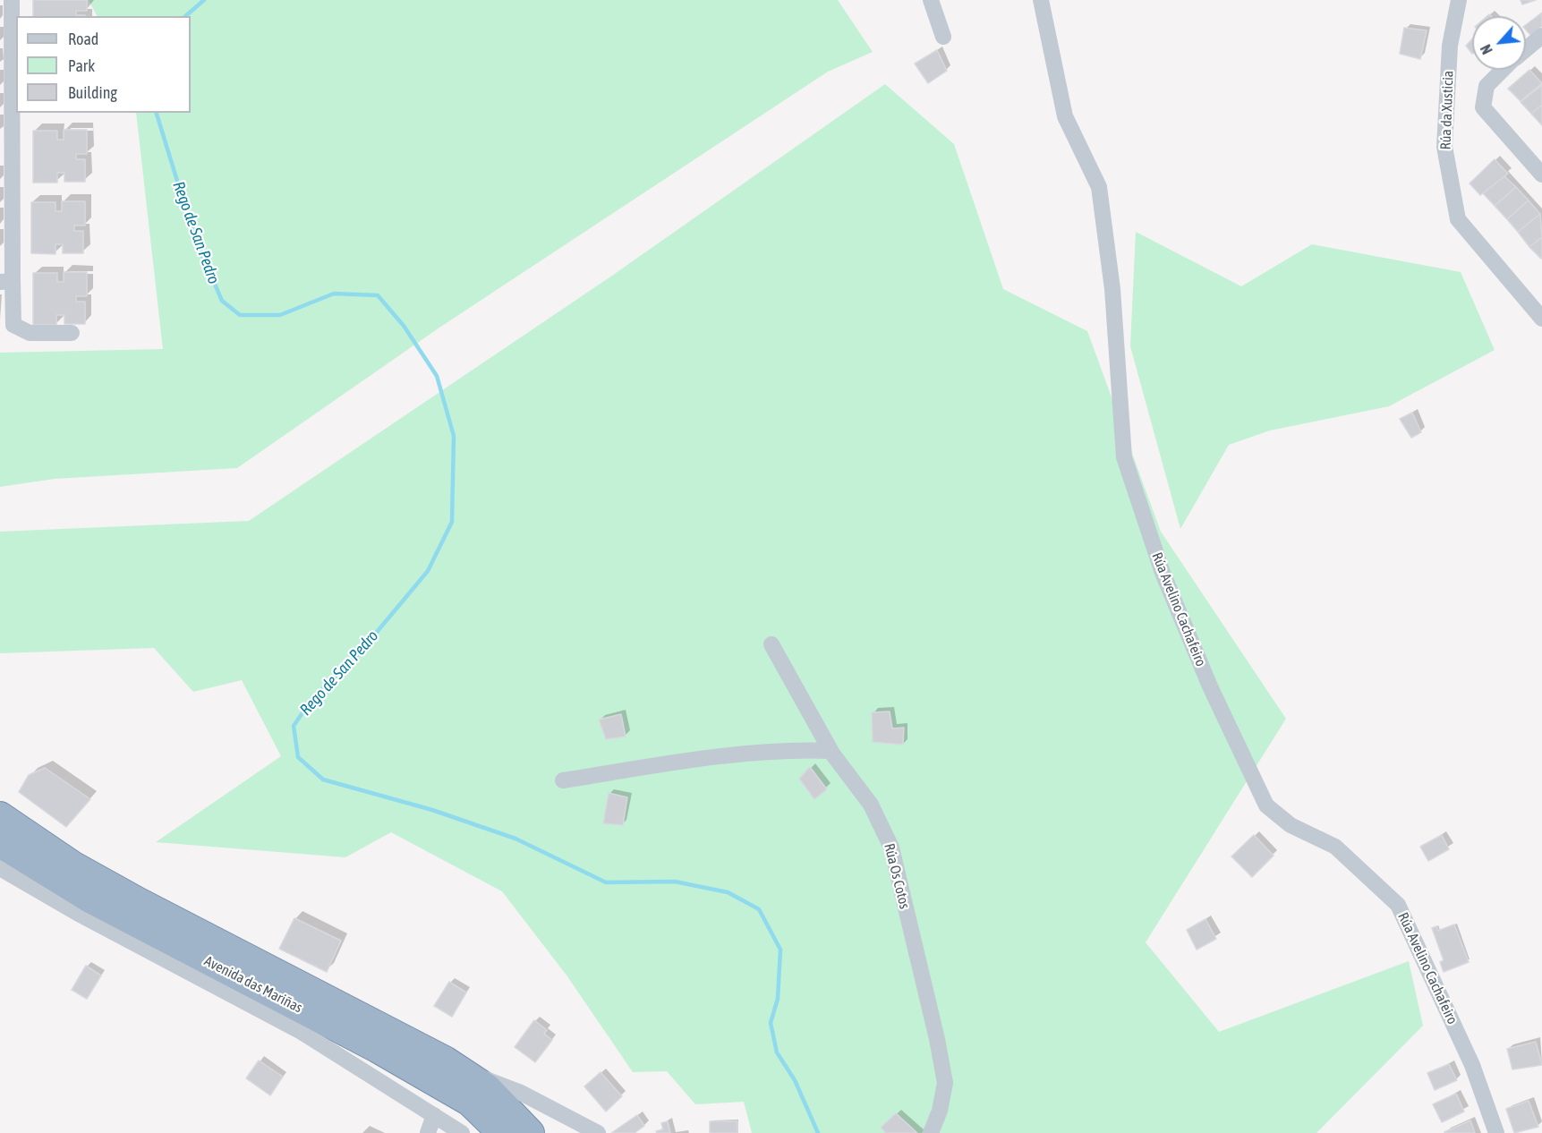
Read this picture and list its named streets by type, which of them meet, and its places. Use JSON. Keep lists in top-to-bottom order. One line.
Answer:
{"streets":{"highway":["Avenida das Mariñas"],"street":["Rúa da Xusticia","Rúa Avelino Cachafeiro","Rúa Os Cotos"]},"water":["Rego de San Pedro"],"legend":["Road","Park","Building"],"north":"bottom left"}
